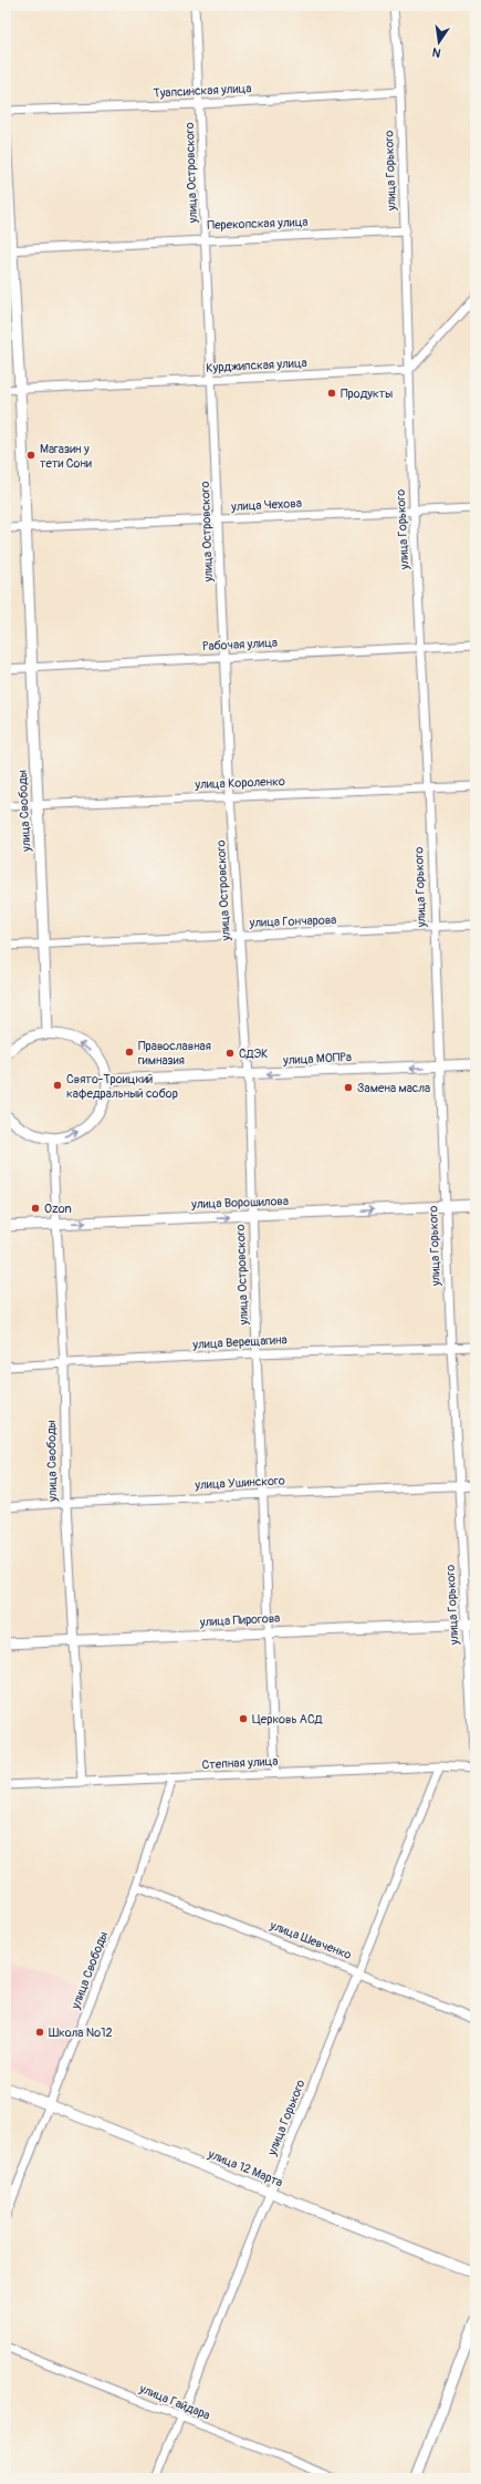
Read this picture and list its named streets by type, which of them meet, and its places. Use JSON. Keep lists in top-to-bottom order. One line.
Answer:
{"streets":{"street":["Туапсинская улица","улица Горького","улица Островского","Перекопская улица","Курджипская улица","улица Чехова","Рабочая улица","улица Короленко","улица Свободы","улица Гончарова","улица МОПРа","улица Ворошилова","улица Верещагина","улица Ушинского","улица Пирогова","Степная улица","улица Шевченко","улица 12 Марта","улица Гайдара"]},"crossings":[["Туапсинская улица","улица Горького"],["Туапсинская улица","улица Островского"],["улица Горького","Перекопская улица"],["улица Горького","Курджипская улица"],["улица Горького","улица Чехова"],["улица Горького","Рабочая улица"],["улица Горького","улица Короленко"],["улица Горького","улица Гончарова"],["улица Горького","улица МОПРа"],["улица Горького","улица Ворошилова"],["улица Горького","улица Верещагина"],["улица Горького","улица Ушинского"],["улица Горького","улица Пирогова"],["улица Горького","Степная улица"],["улица Горького","улица Шевченко"],["улица Горького","улица 12 Марта"],["улица Горького","улица Гайдара"],["улица Островского","Перекопская улица"],["улица Островского","Курджипская улица"],["улица Островского","улица Чехова"],["улица Островского","Рабочая улица"],["улица Островского","улица Короленко"],["улица Островского","улица Гончарова"],["улица Островского","улица МОПРа"],["улица Островского","улица Ворошилова"],["улица Островского","улица Верещагина"],["улица Островского","улица Ушинского"],["улица Островского","улица Пирогова"],["улица Островского","Степная улица"],["Перекопская улица","улица Свободы"],["Курджипская улица","улица Свободы"],["улица Чехова","улица Свободы"],["Рабочая улица","улица Свободы"],["улица Короленко","улица Свободы"],["улица Свободы","улица Гончарова"],["улица Свободы","улица Ворошилова"],["улица Свободы","улица Верещагина"],["улица Свободы","улица Ушинского"],["улица Свободы","улица Пирогова"],["улица Свободы","Степная улица"],["улица Свободы","улица Шевченко"],["улица Свободы","улица 12 Марта"]],"one_way":["улица МОПРа","улица Ворошилова"],"places":["Продукты","Магазин у тети Сони","Православная гимназия","СДЭК","Свято-Троицкий кафедральный собор","Замена масла","Ozon","Церковь АСД","Школа №12"],"north":"bottom"}
